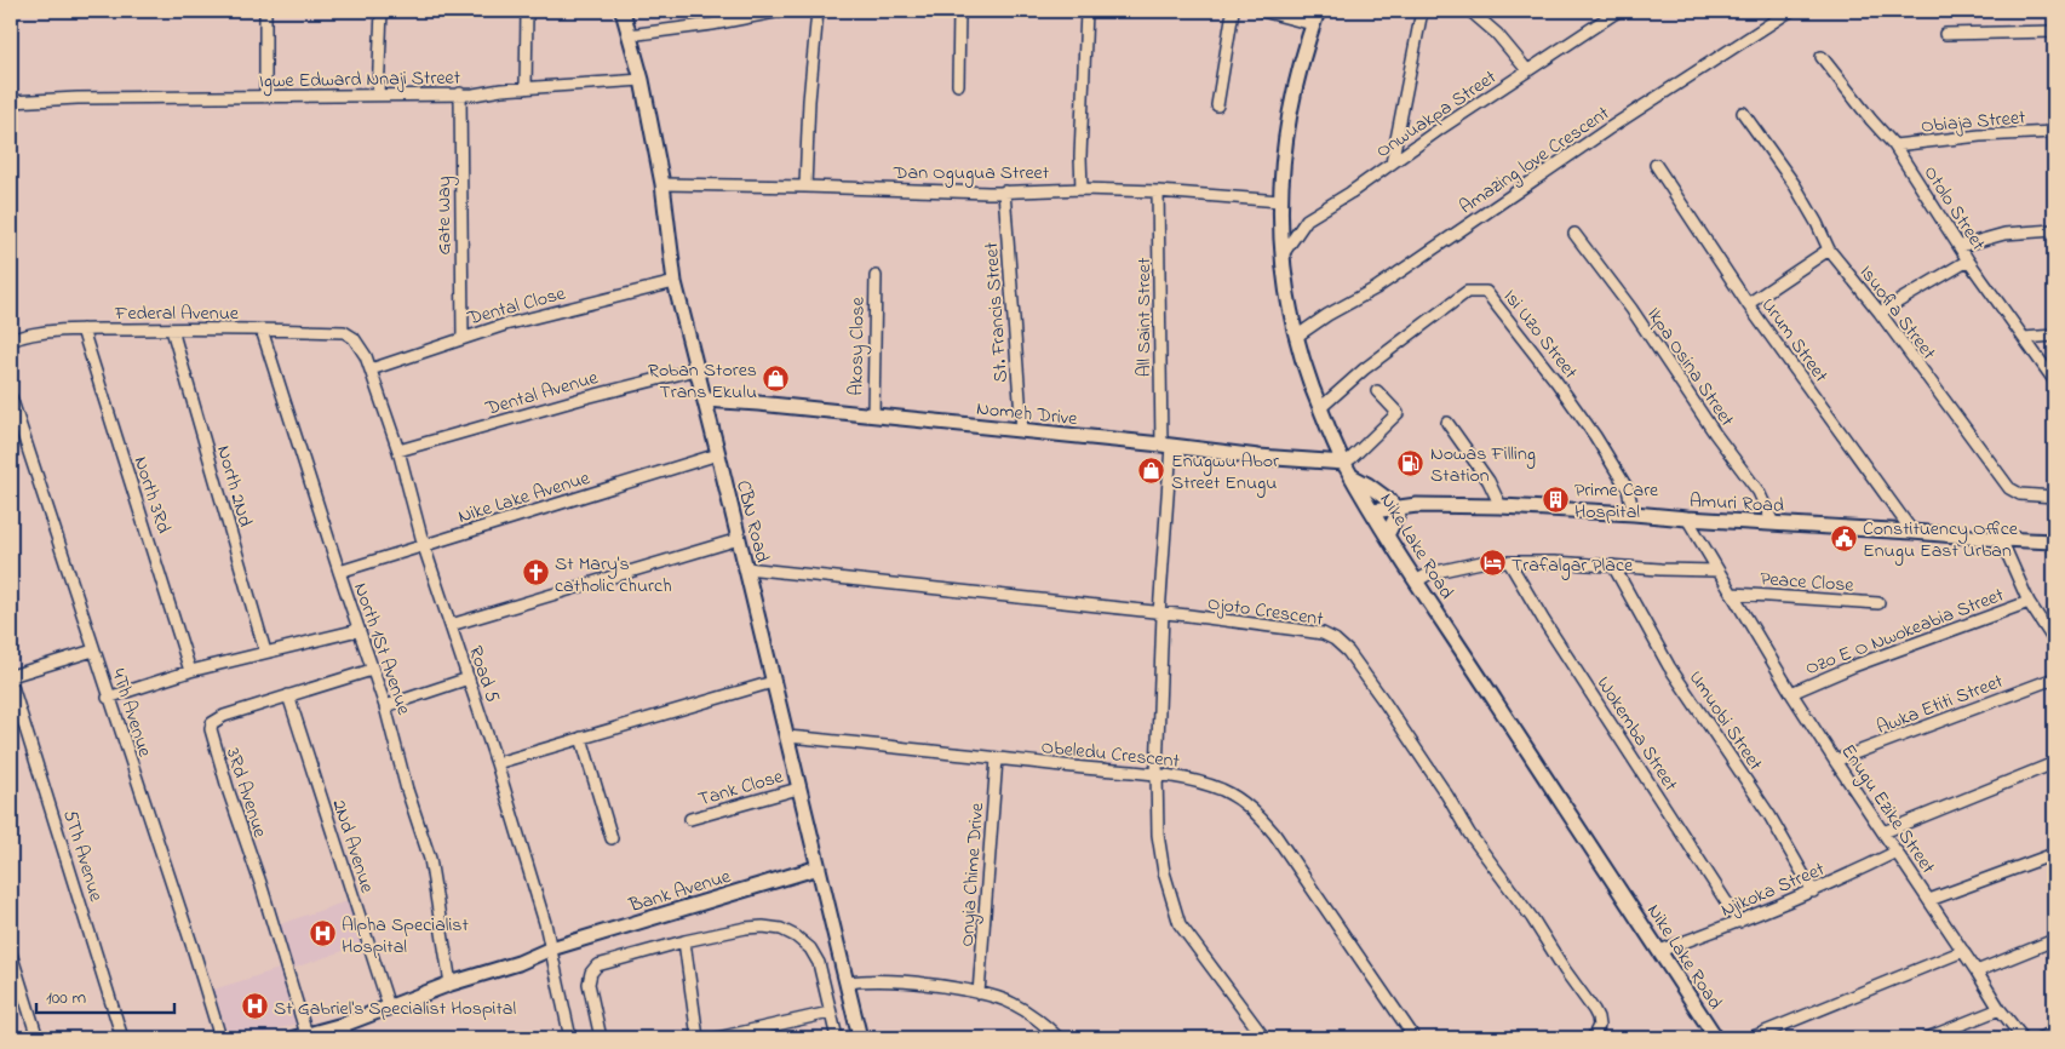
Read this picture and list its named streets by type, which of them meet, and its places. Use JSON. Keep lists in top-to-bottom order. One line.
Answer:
{"streets":{"main road":["Nomeh Drive","Amuri Road","CBN Road","Nike Lake Road","Bank Avenue"],"street":["Igwe Edward Nnaji Street","Onwuakpa Street","Obiaja Street","Amazing love Crescent","Dan Ogugua Street","Otolo Street","Gate Way","Dental Close","Federal Avenue","Isuofia Street","St. Francis Street","All Saint Street","Isi Uzo Street","Urum Street","Akosy Close","Ikpa Osina Street","Dental Avenue","North 2Nd","North 3Rd","Nike Lake Avenue","Peace Close","Ojoto Crescent","Ozo E O Nwokeabia Street","North 1St Avenue","Road 5","Awka Etiti Street","4Th Avenue","Umuobi Street","Wokemba Street","Obeledu Crescent","Tank Close","3Rd Avenue","Enugu Ezike Street","2Nd Avenue","5Th Avenue","Onyia Chime Drive","Njikoka Street"]},"crossings":[["Igwe Edward Nnaji Street","Gate Way"],["Igwe Edward Nnaji Street","CBN Road"],["Onwuakpa Street","Nike Lake Road"],["Obiaja Street","Otolo Street"],["Amazing love Crescent","Nike Lake Road"],["Dan Ogugua Street","St. Francis Street"],["Dan Ogugua Street","All Saint Street"],["Dan Ogugua Street","CBN Road"],["Dan Ogugua Street","Nike Lake Road"],["Gate Way","Dental Close"],["Dental Close","CBN Road"],["Dental Close","Road 5"],["Federal Avenue","North 2Nd"],["Federal Avenue","North 3Rd"],["Federal Avenue","North 1St Avenue"],["Federal Avenue","Road 5"],["St. Francis Street","Nomeh Drive"],["All Saint Street","Nomeh Drive"],["All Saint Street","Ojoto Crescent"],["All Saint Street","Obeledu Crescent"],["Isi Uzo Street","Amuri Road"],["Isi Uzo Street","Nike Lake Road"],["Urum Street","Amuri Road"],["Akosy Close","Nomeh Drive"],["Ikpa Osina Street","Amuri Road"],["Dental Avenue","CBN Road"],["Dental Avenue","Road 5"],["Nomeh Drive","CBN Road"],["Nomeh Drive","Nike Lake Road"],["Nike Lake Avenue","CBN Road"],["Nike Lake Avenue","North 1St Avenue"],["Nike Lake Avenue","Road 5"],["Amuri Road","Nike Lake Road"],["Amuri Road","Enugu Ezike Street"],["CBN Road","Ojoto Crescent"],["CBN Road","Obeledu Crescent"],["CBN Road","Tank Close"],["CBN Road","Bank Avenue"],["Nike Lake Road","Njikoka Street"],["Peace Close","Enugu Ezike Street"],["Ozo E O Nwokeabia Street","Enugu Ezike Street"],["North 1St Avenue","3Rd Avenue"],["North 1St Avenue","Bank Avenue"],["Road 5","Bank Avenue"],["Awka Etiti Street","Enugu Ezike Street"],["Umuobi Street","Njikoka Street"],["Wokemba Street","Njikoka Street"],["Obeledu Crescent","Onyia Chime Drive"],["3Rd Avenue","2Nd Avenue"],["3Rd Avenue","Bank Avenue"],["Enugu Ezike Street","Njikoka Street"],["2Nd Avenue","Bank Avenue"]],"places":{"shop":["Roban Stores Trans Ekulu","Enugwu Abor Street Enugu"],"fuel station":["Nowas Filling Station"],"building":["Prime Care Hospital"],"public building":["Constituency Office Enugu East Urban"],"hotel":["Trafalgar Place"],"church":["St Mary's catholic church"],"hospital":["Alpha Specialist Hospital","St Gabriel's Specialist Hospital"]},"scale_bar":"100 m"}
